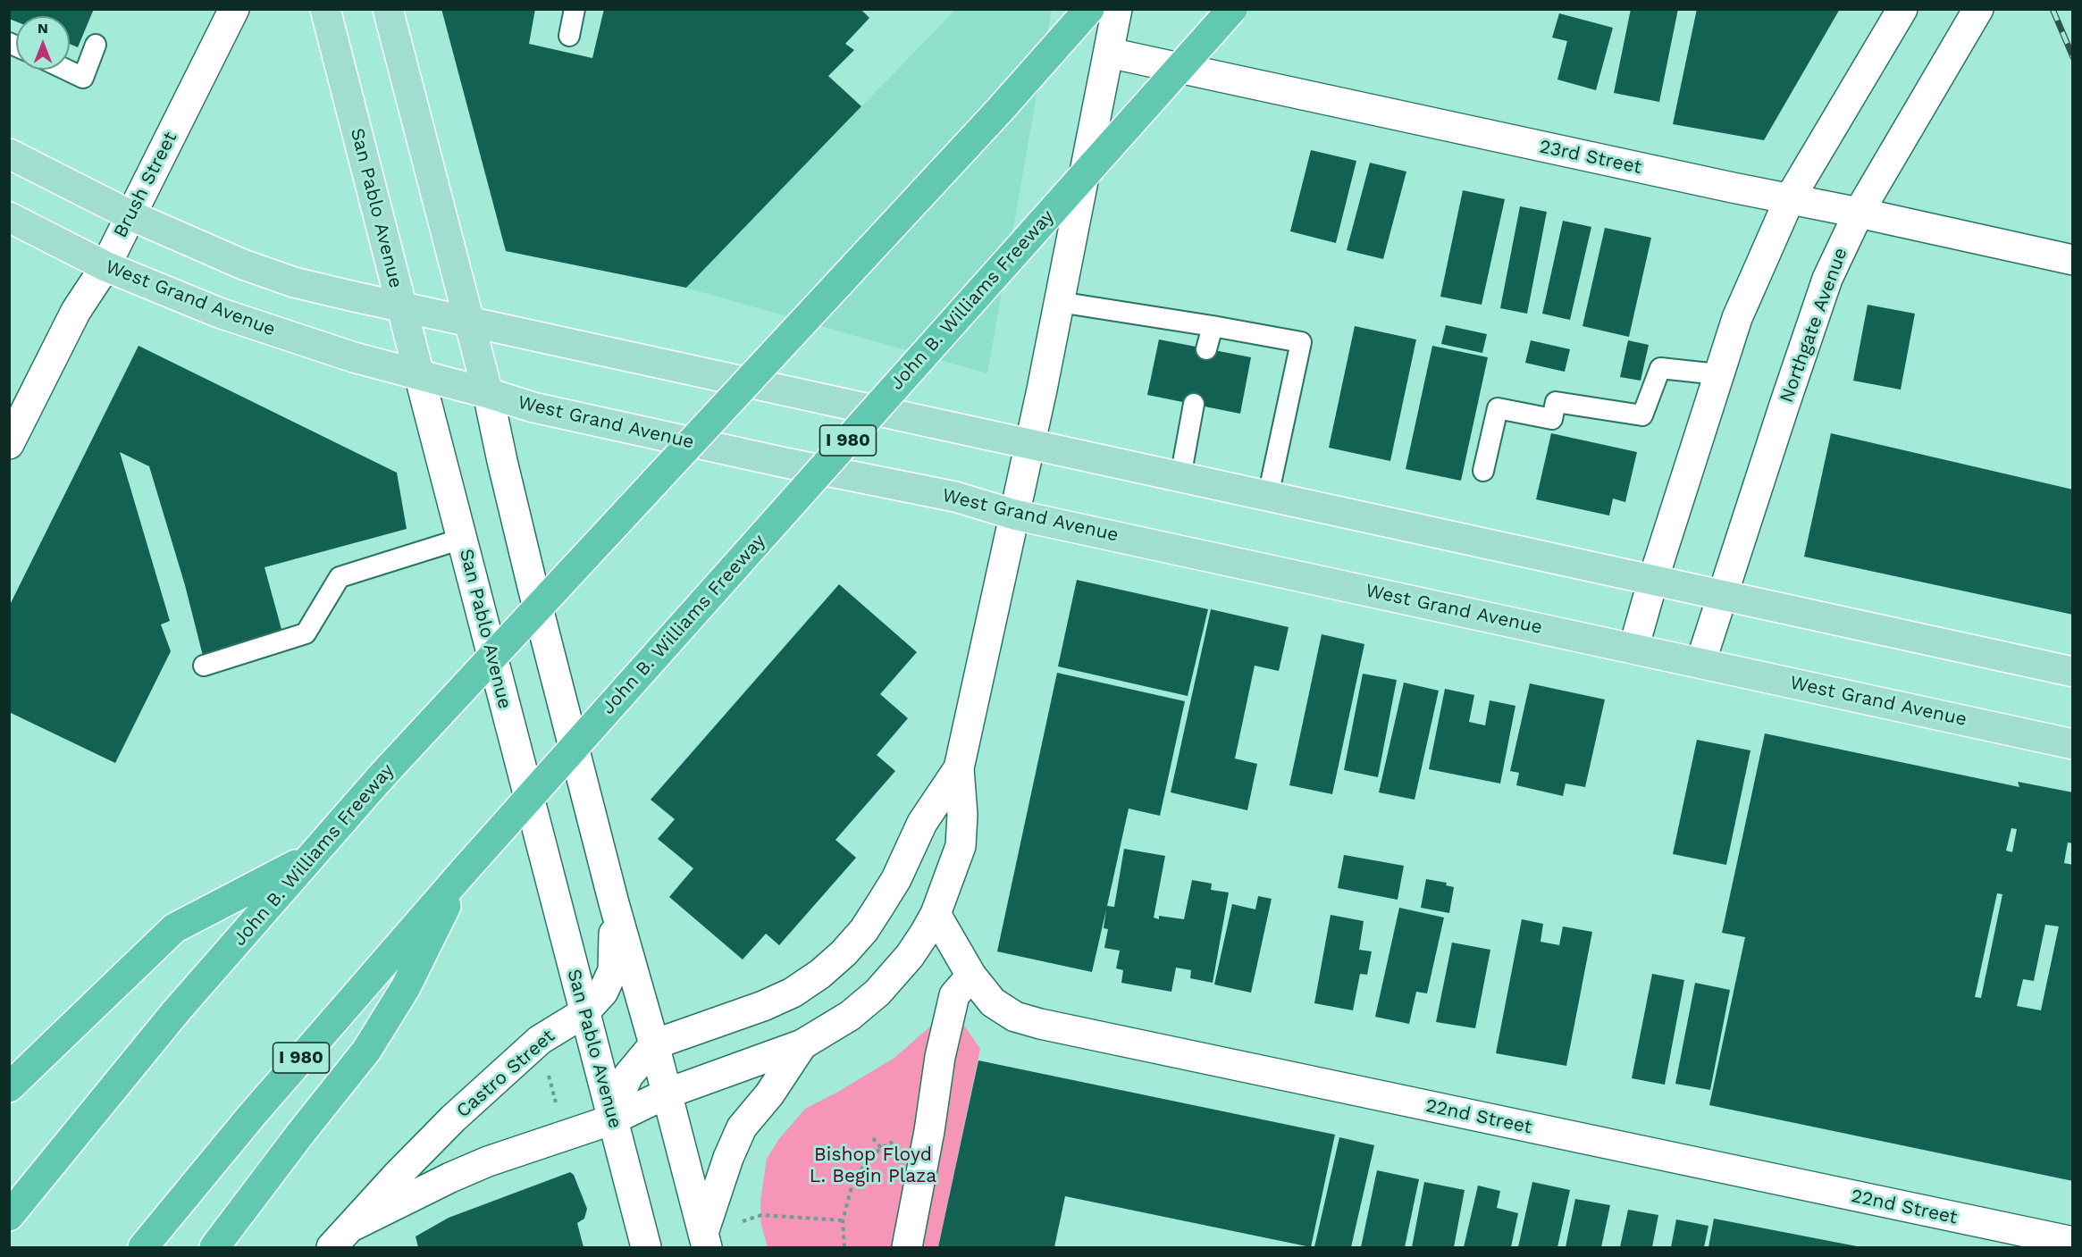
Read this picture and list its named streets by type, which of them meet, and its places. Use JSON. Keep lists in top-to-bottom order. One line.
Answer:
{"streets":{"highway":["John B. Williams Freeway","I 980"],"main road":["23rd Street","Brush Street","San Pablo Avenue","West Grand Avenue","Northgate Avenue","Castro Street","22nd Street"]},"crossings":[["23rd Street","Northgate Avenue"],["Brush Street","West Grand Avenue"],["San Pablo Avenue","West Grand Avenue"],["San Pablo Avenue","Castro Street"],["West Grand Avenue","Northgate Avenue"],["Castro Street","22nd Street"]],"parks":["Bishop Floyd L. Begin Plaza"],"north":"top"}
